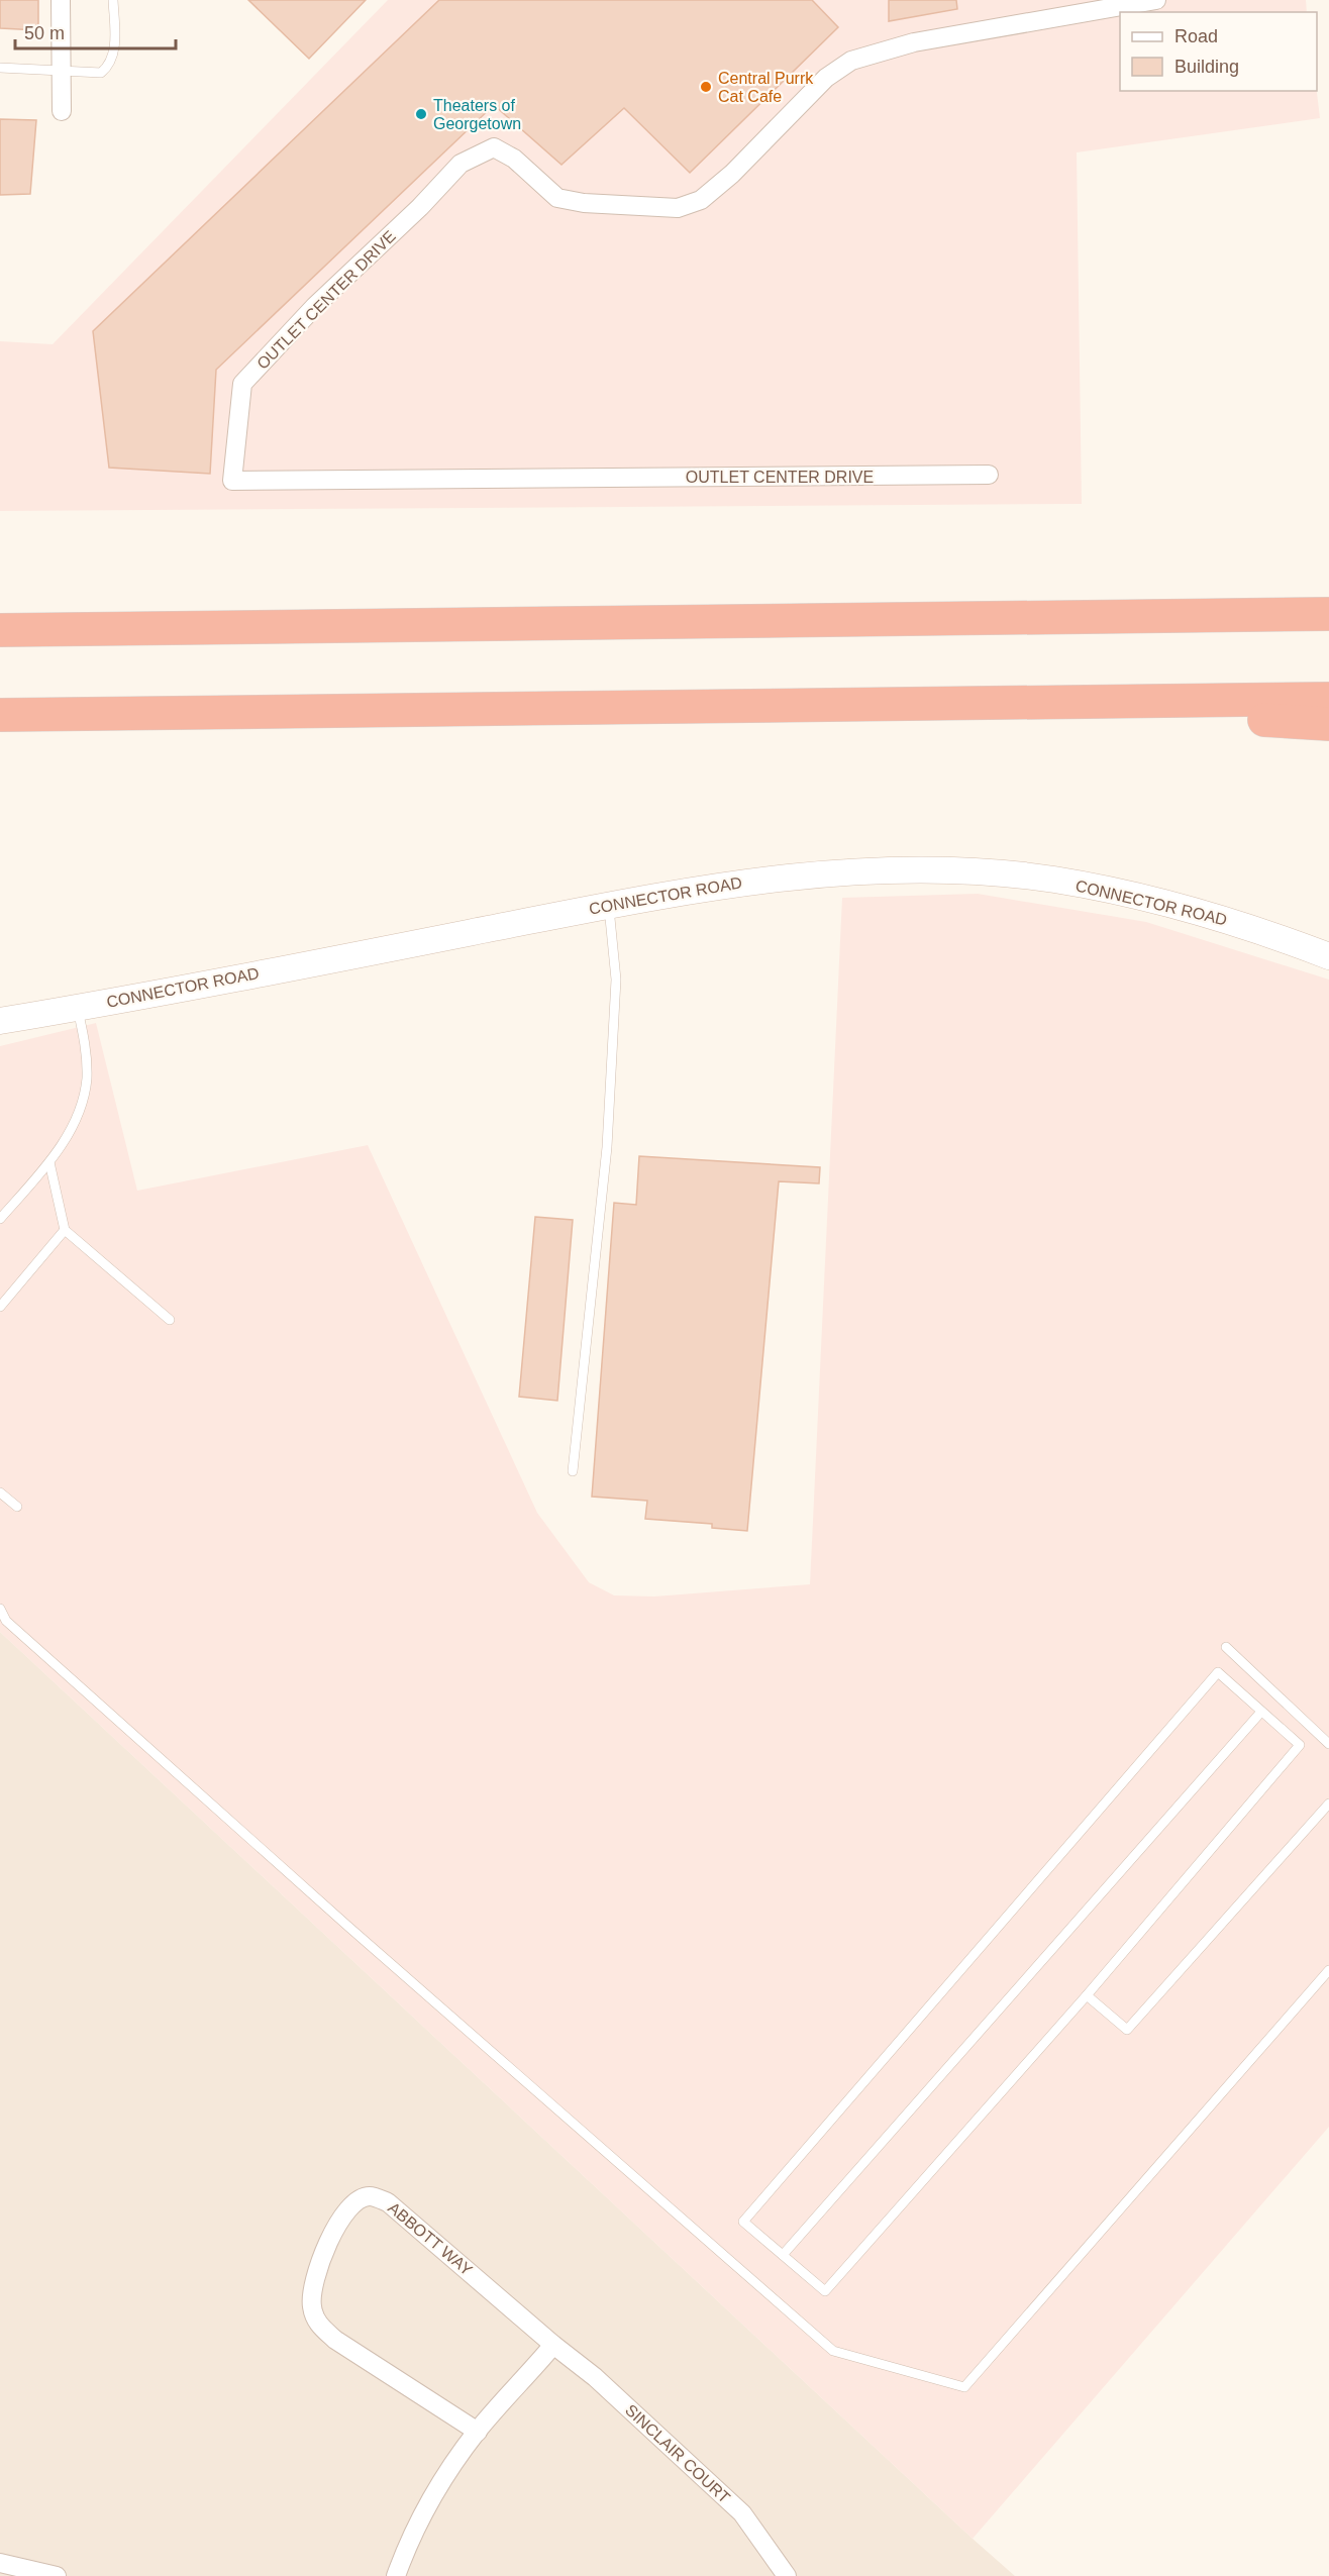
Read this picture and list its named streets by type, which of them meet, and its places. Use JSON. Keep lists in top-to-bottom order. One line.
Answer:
{"streets":{"main road":["CONNECTOR ROAD"],"street":["OUTLET CENTER DRIVE","ABBOTT WAY","SINCLAIR COURT"]},"crossings":[["ABBOTT WAY","SINCLAIR COURT"]],"places":["Central Purrk Cat Cafe","Theaters of Georgetown"],"legend":["Road","Building"],"scale_bar":"50 m"}
